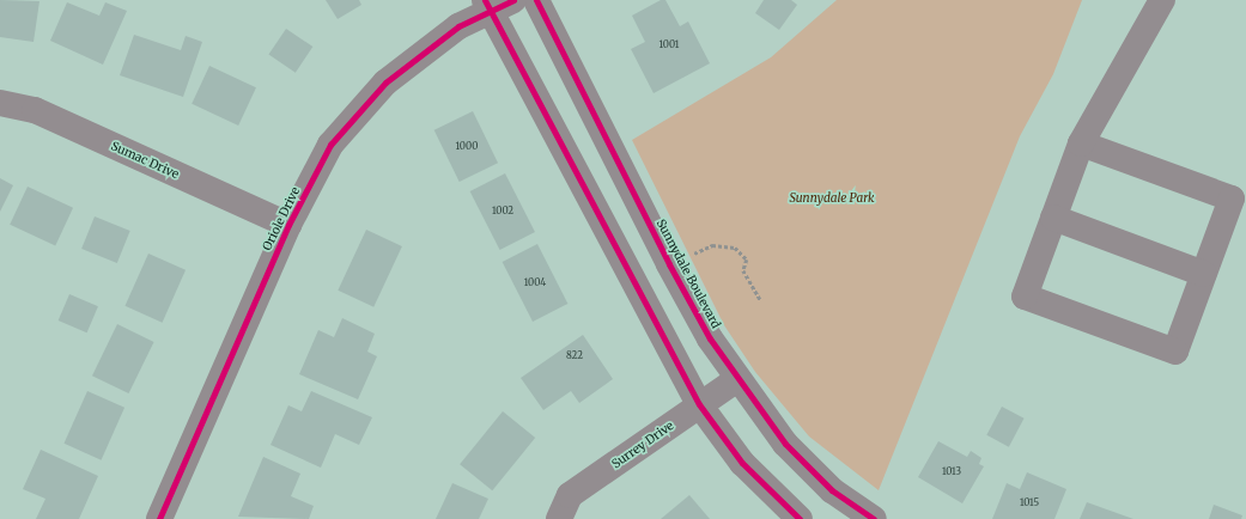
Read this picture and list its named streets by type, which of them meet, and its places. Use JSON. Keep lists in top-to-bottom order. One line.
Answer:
{"streets":{"street":["Sumac Drive","Oriole Drive","Sunnydale Boulevard","Surrey Drive"]},"crossings":[["Sumac Drive","Oriole Drive"],["Sunnydale Boulevard","Surrey Drive"]],"parks":["Sunnydale Park"],"house_numbers":["1001","1000","1002","1004","822","1013","1015"]}
